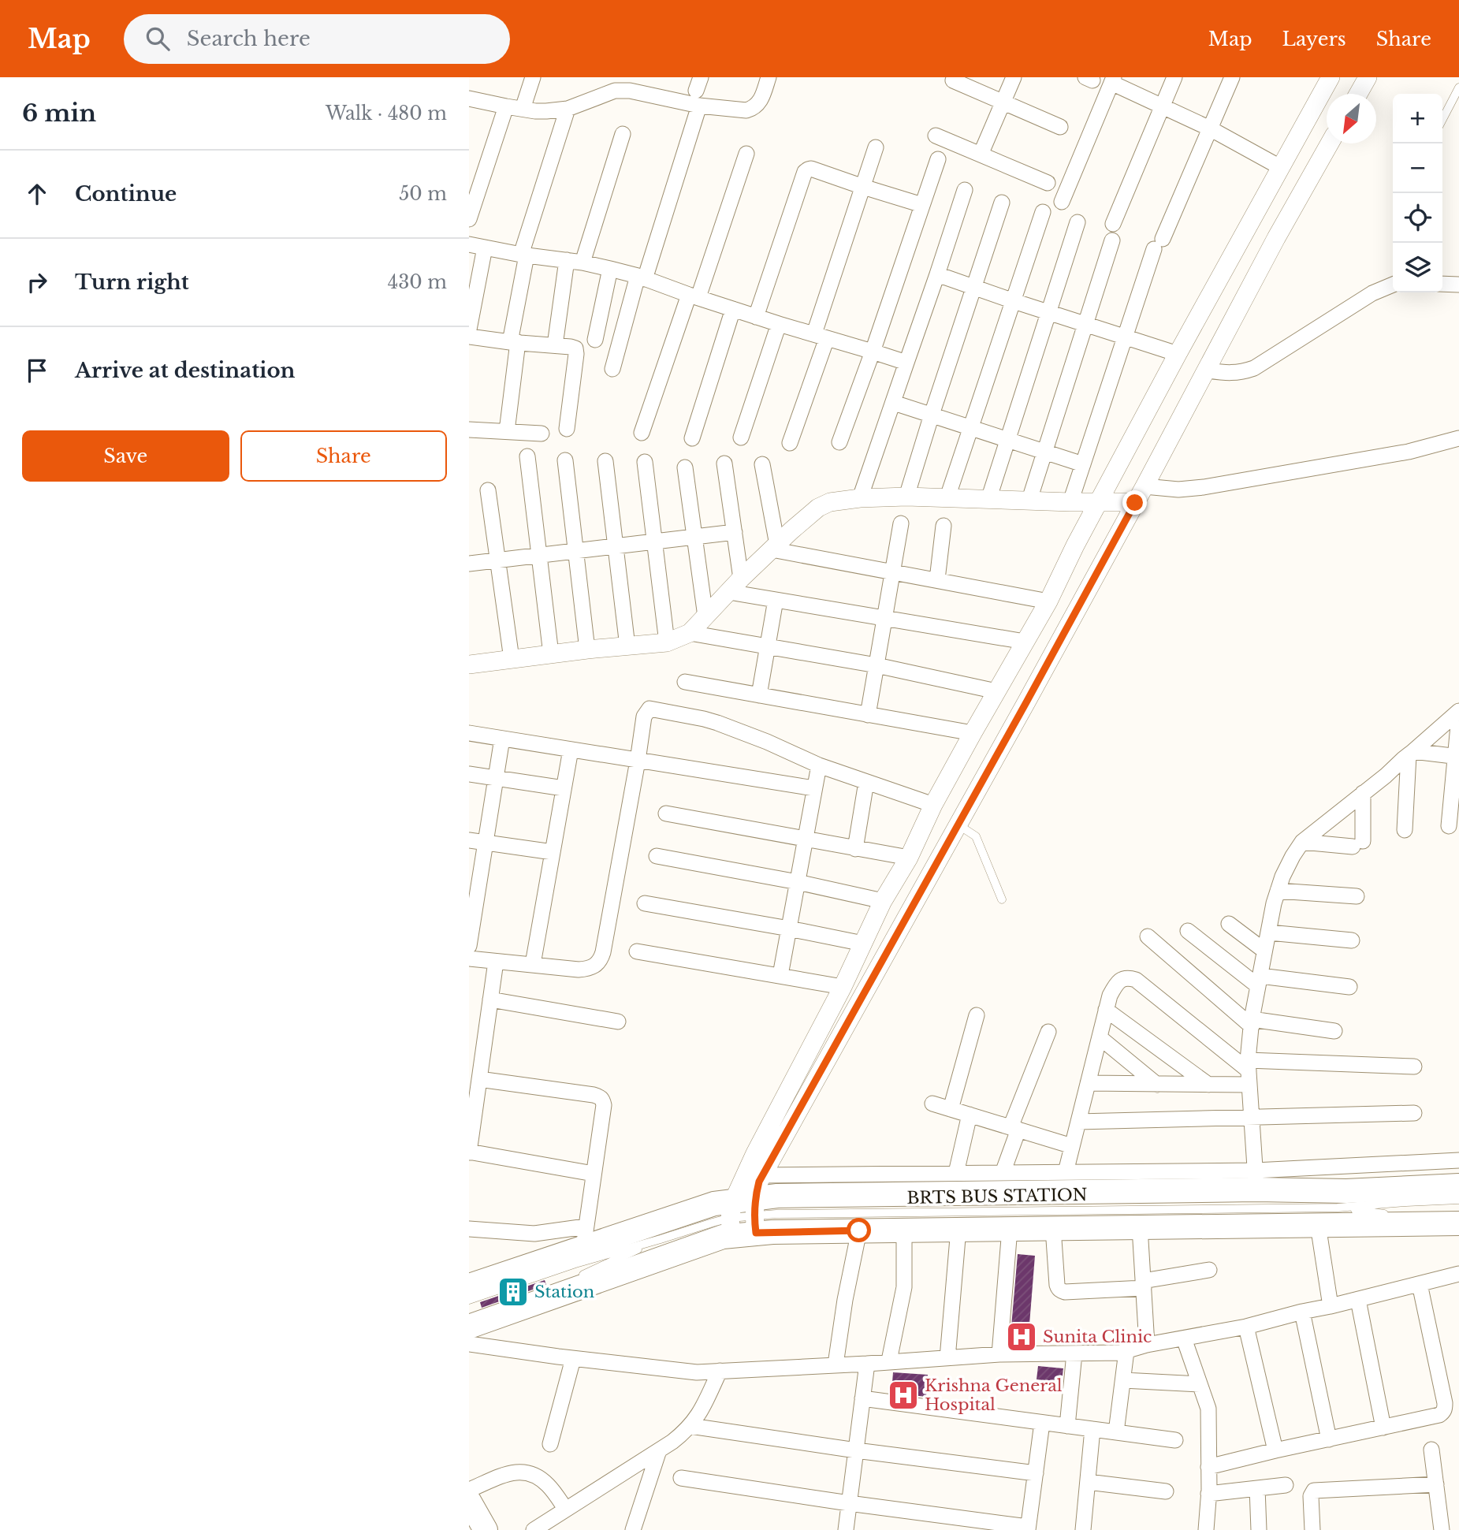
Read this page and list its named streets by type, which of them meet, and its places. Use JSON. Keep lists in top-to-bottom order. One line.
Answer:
{"streets":{"lane":["BRTS BUS STATION"]},"places":{"building":["Station"],"hospital":["Sunita Clinic","Krishna General Hospital"]},"north":"bottom left","page":{"header":"Map","search":"Search here","nav":["Map","Layers","Share"],"heading":["6 min","Walk · 480 m"],"map_buttons":["+","−"],"list":[["Continue","50 m"],["Turn right","430 m"],"Arrive at destination"],"buttons":["Save","Share"]}}
